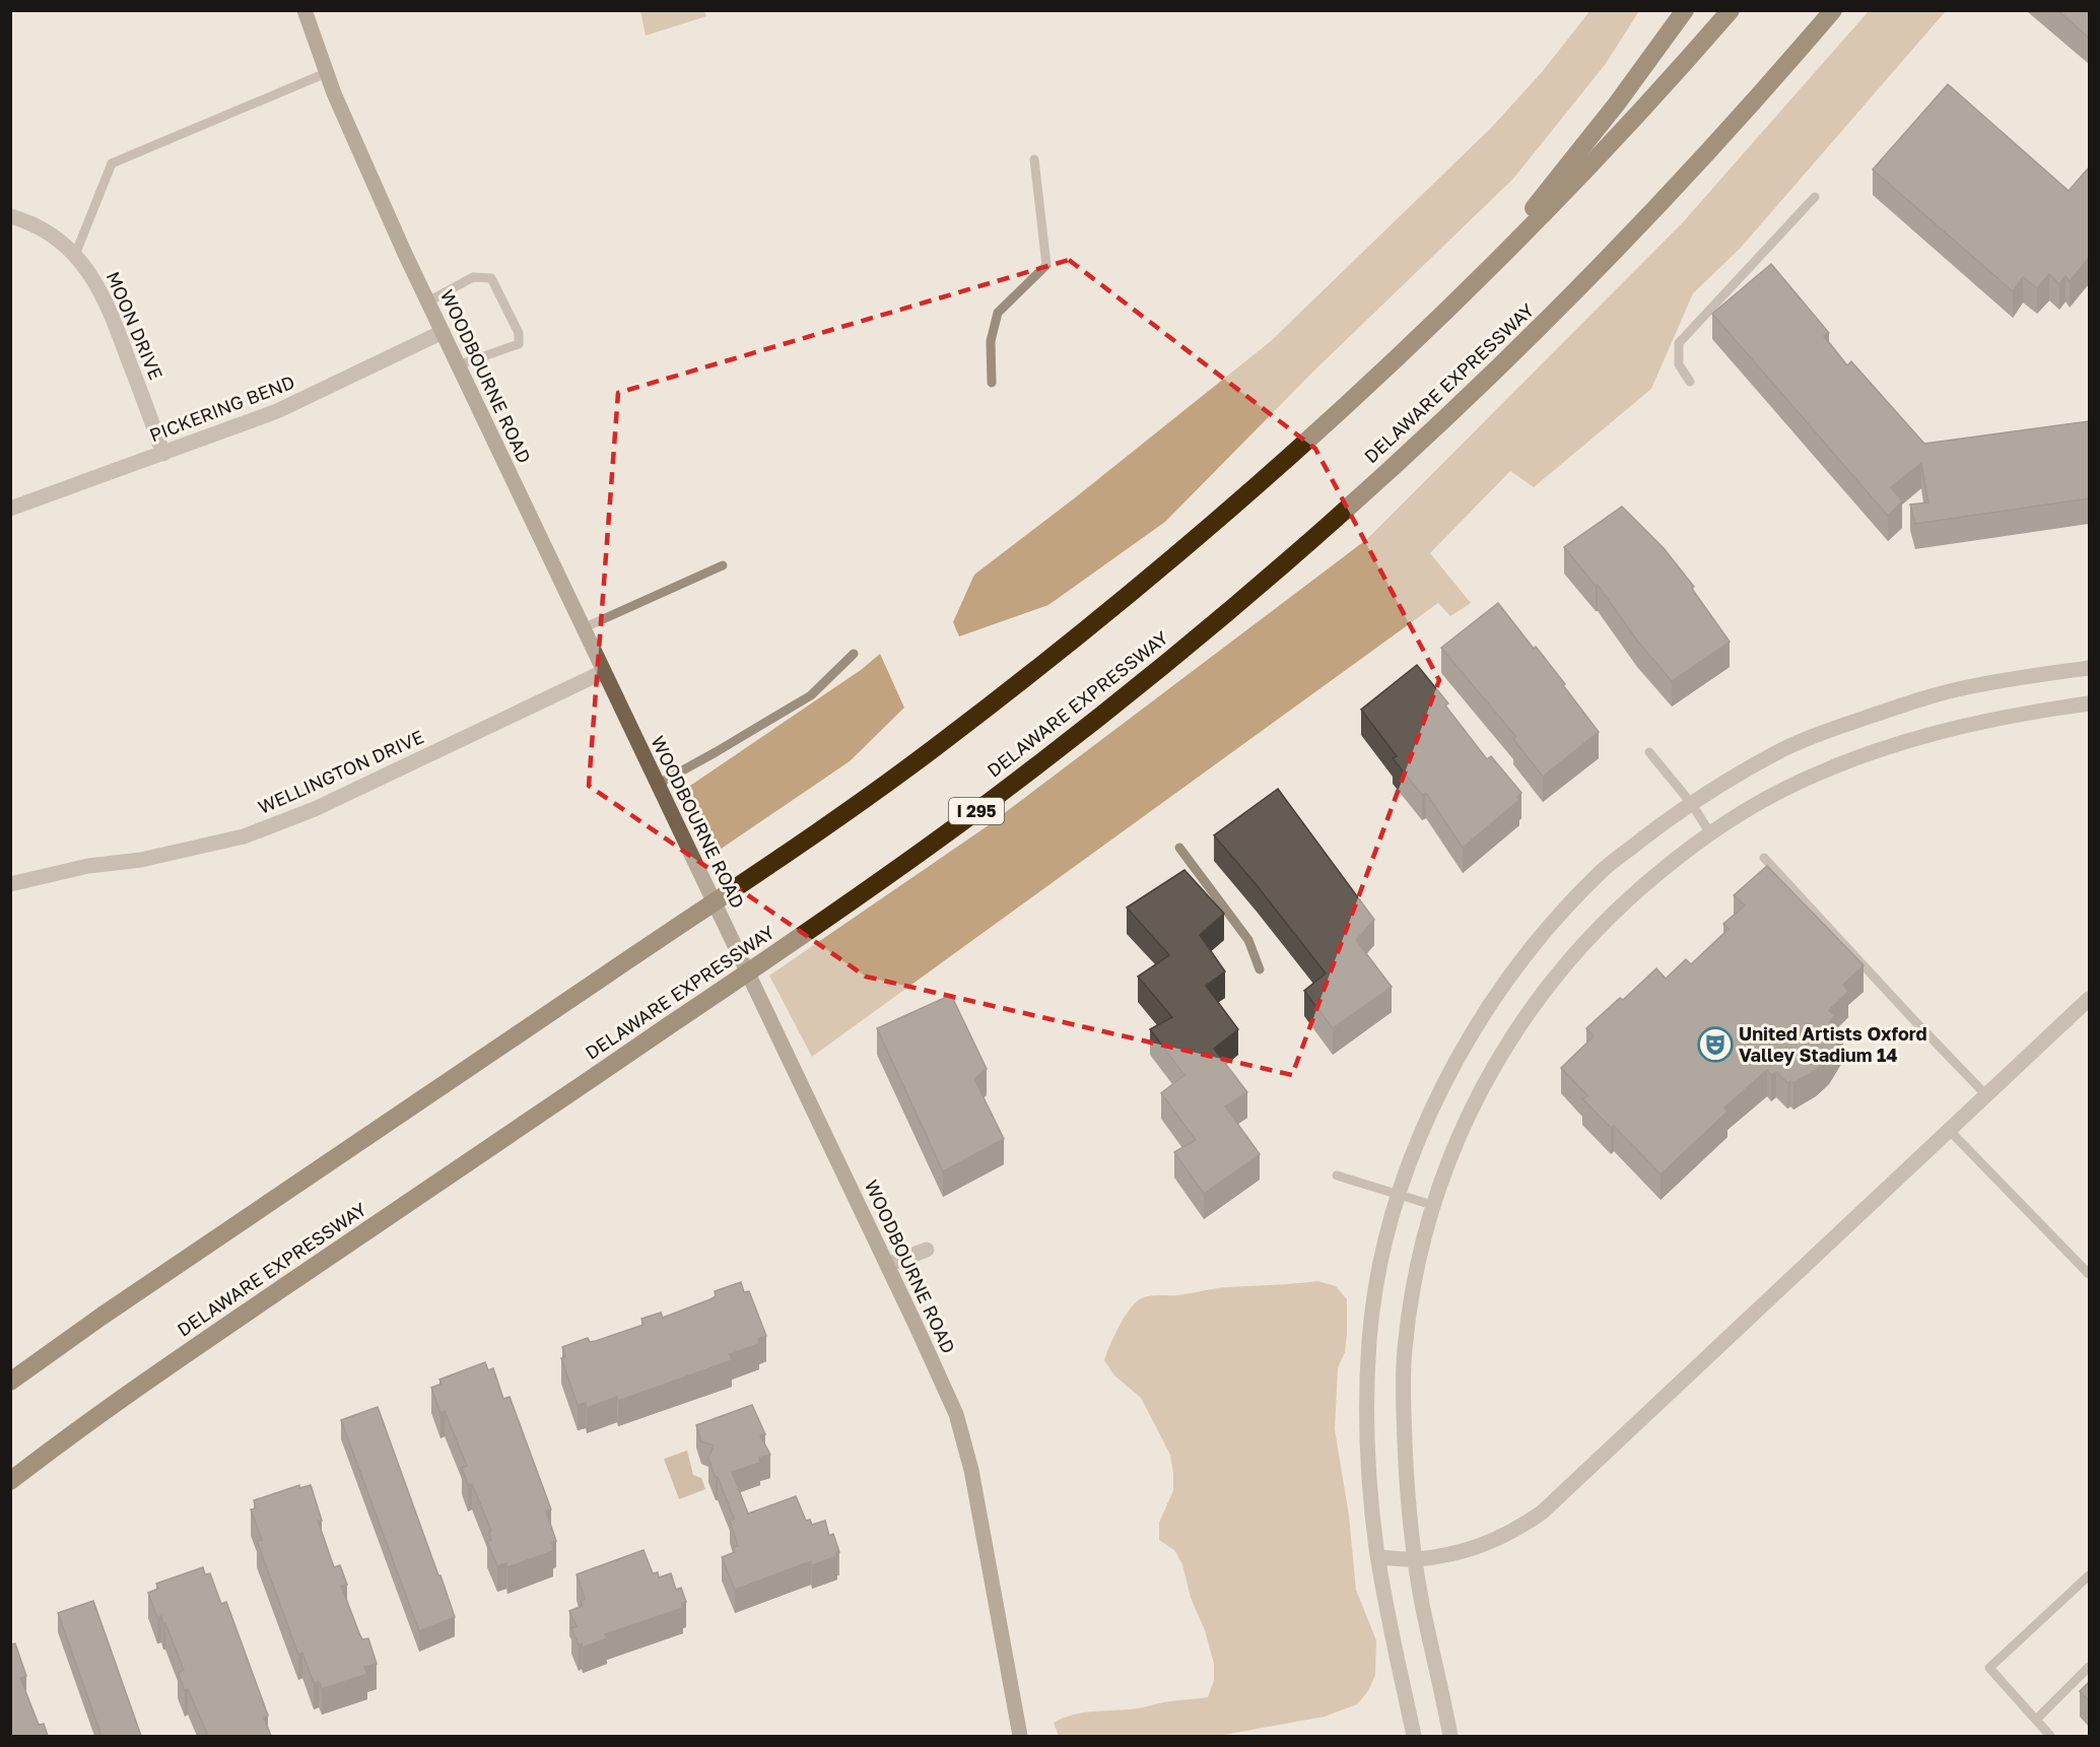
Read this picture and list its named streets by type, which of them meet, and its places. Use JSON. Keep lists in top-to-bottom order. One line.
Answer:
{"streets":{"highway":["DELAWARE EXPRESSWAY","I 295"],"main road":["WOODBOURNE ROAD"],"street":["MOON DRIVE","PICKERING BEND","WELLINGTON DRIVE"]},"crossings":[["MOON DRIVE","PICKERING BEND"],["WOODBOURNE ROAD","PICKERING BEND"],["WOODBOURNE ROAD","WELLINGTON DRIVE"]],"places":{"theatre":["United Artists Oxford Valley Stadium 14"]}}
